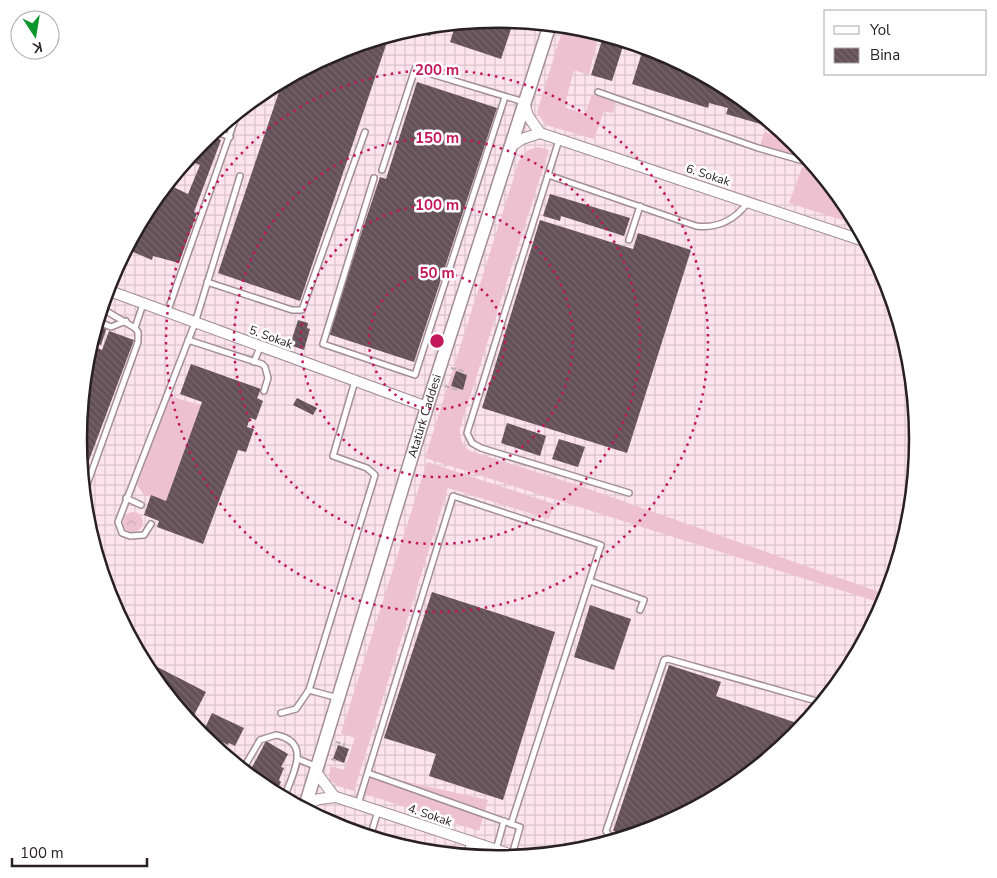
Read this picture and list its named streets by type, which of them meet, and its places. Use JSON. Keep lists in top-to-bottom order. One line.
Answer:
{"streets":{"street":["6. Sokak","5. Sokak","Atatürk Caddesi","4. Sokak"]},"crossings":[["5. Sokak","Atatürk Caddesi"]],"legend":["Yol","Bina"],"scale_bar":"100 m","north":"bottom","rings":["200 m","150 m","100 m","50 m"]}
